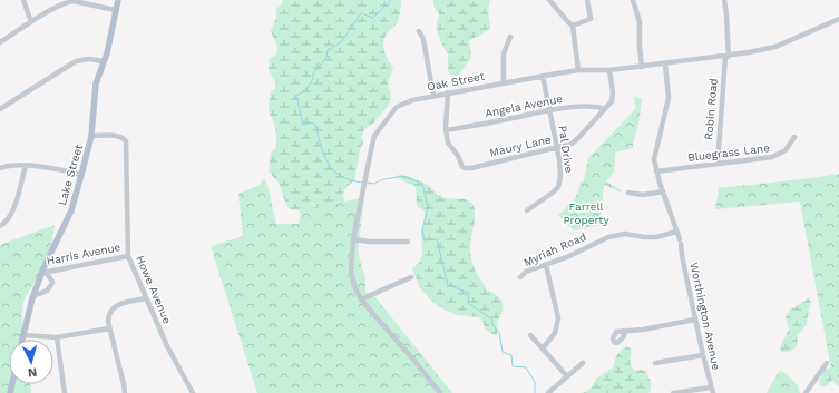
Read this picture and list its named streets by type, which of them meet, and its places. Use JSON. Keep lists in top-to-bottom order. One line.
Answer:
{"streets":{"main road":["Lake Street"],"street":["Oak Street","Angela Avenue","Robin Road","Maury Lane","Pal Drive","Bluegrass Lane","Myriah Road","Harris Avenue","Howe Avenue","Worthington Avenue"]},"crossings":[["Oak Street","Robin Road"],["Oak Street","Maury Lane"],["Oak Street","Pal Drive"],["Oak Street","Worthington Avenue"],["Angela Avenue","Maury Lane"],["Angela Avenue","Pal Drive"],["Robin Road","Bluegrass Lane"],["Maury Lane","Pal Drive"],["Bluegrass Lane","Worthington Avenue"],["Lake Street","Harris Avenue"],["Lake Street","Howe Avenue"],["Myriah Road","Worthington Avenue"],["Harris Avenue","Howe Avenue"]],"parks":["Farrell Property"],"north":"bottom"}
